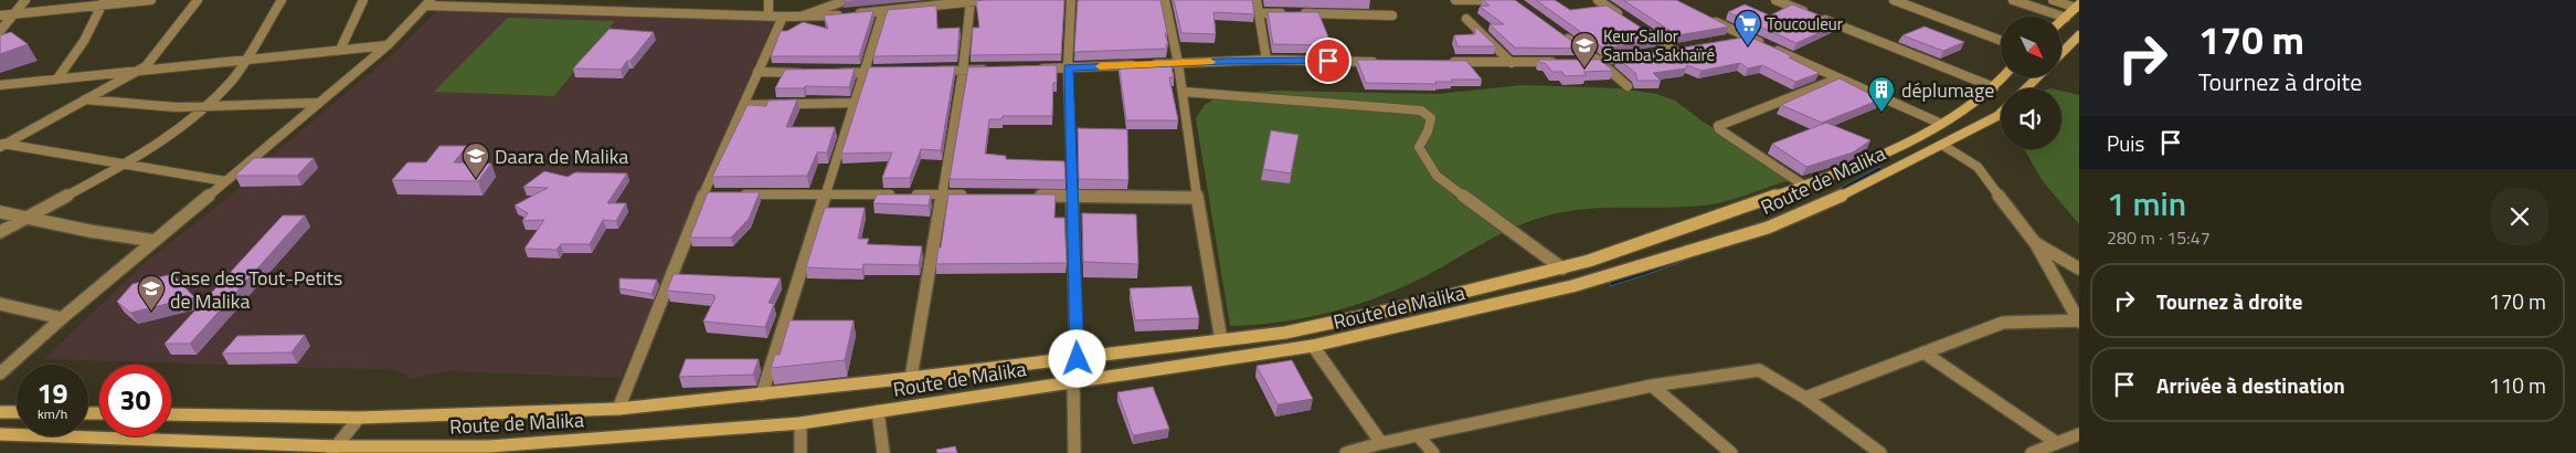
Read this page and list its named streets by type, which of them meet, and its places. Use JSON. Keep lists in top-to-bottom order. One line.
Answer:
{"streets":{"main road":["Route de Malika"]},"places":{"supermarket":["Toucouleur"],"school or university":["Keur Sallor Samba Sakhaïré","Daara de Malika","Case des Tout-Petits de Malika"],"building":["déplumage"]},"north":"bottom right","page":{"turn":["170 m","Tournez à droite"],"then":"Puis","heading":["1 min","280 m · 15:47"],"list":[{"name":"Tournez à droite","value":"170 m"},{"name":"Arrivée à destination","value":"110 m"}],"speed":"19 km/h","limit":"30"}}
